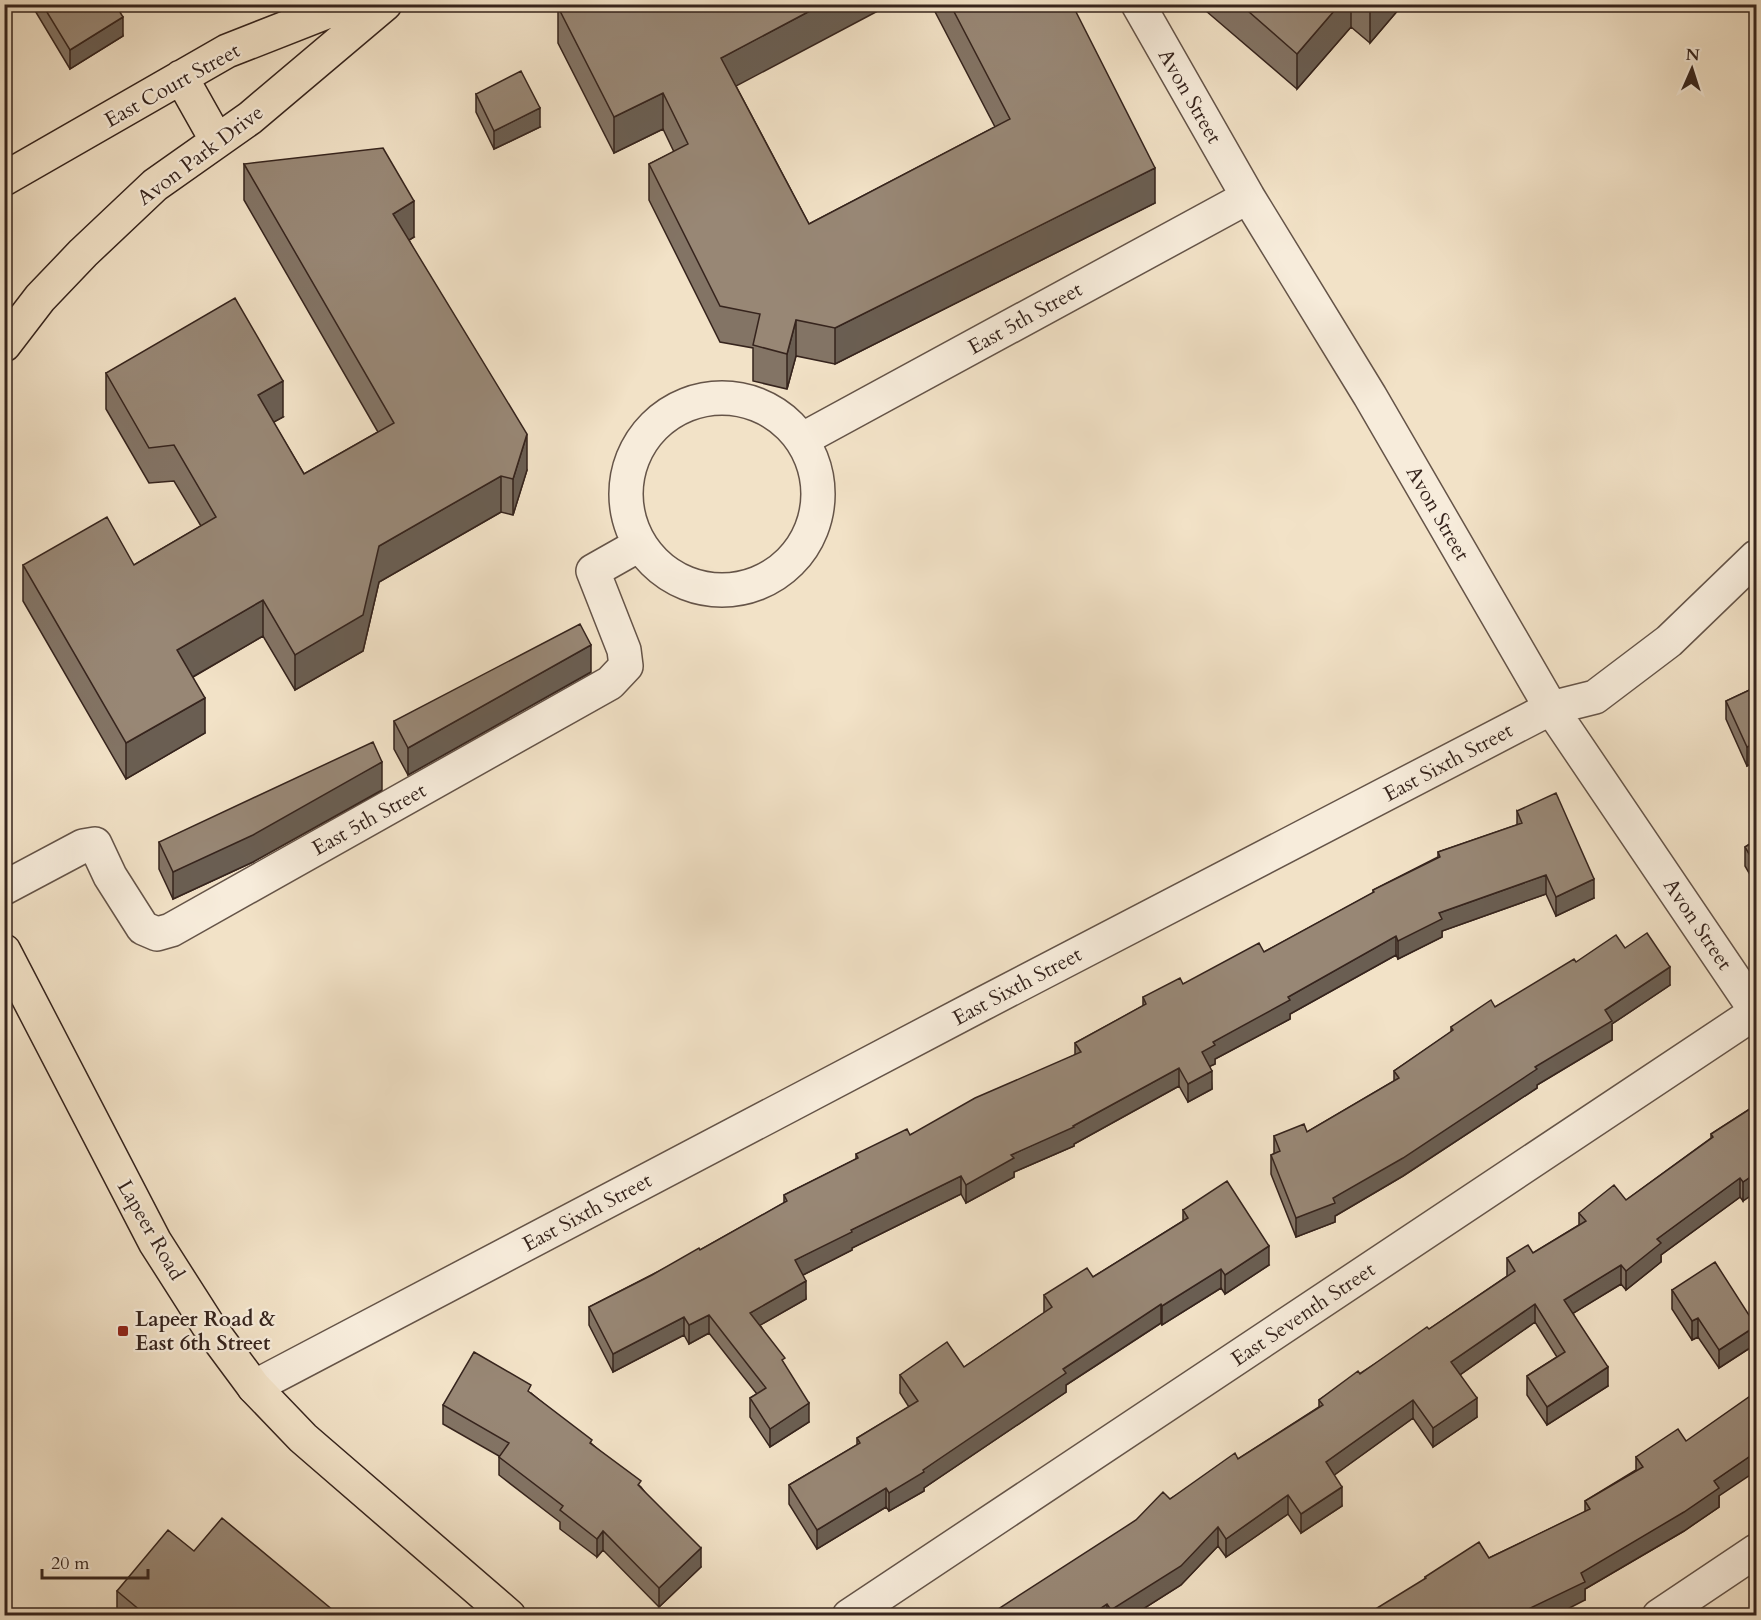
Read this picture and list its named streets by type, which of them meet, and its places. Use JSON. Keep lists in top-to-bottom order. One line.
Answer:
{"streets":{"main road":["East Court Street","Avon Park Drive","Lapeer Road"],"street":["Avon Street","East 5th Street","East Sixth Street","East Seventh Street"]},"crossings":[["Avon Street","East 5th Street"],["Avon Street","East Sixth Street"],["Avon Street","East Seventh Street"],["East Sixth Street","Lapeer Road"]],"places":{"transit":["Lapeer Road & East 6th Street"]},"scale_bar":"20 m","north":"top"}
